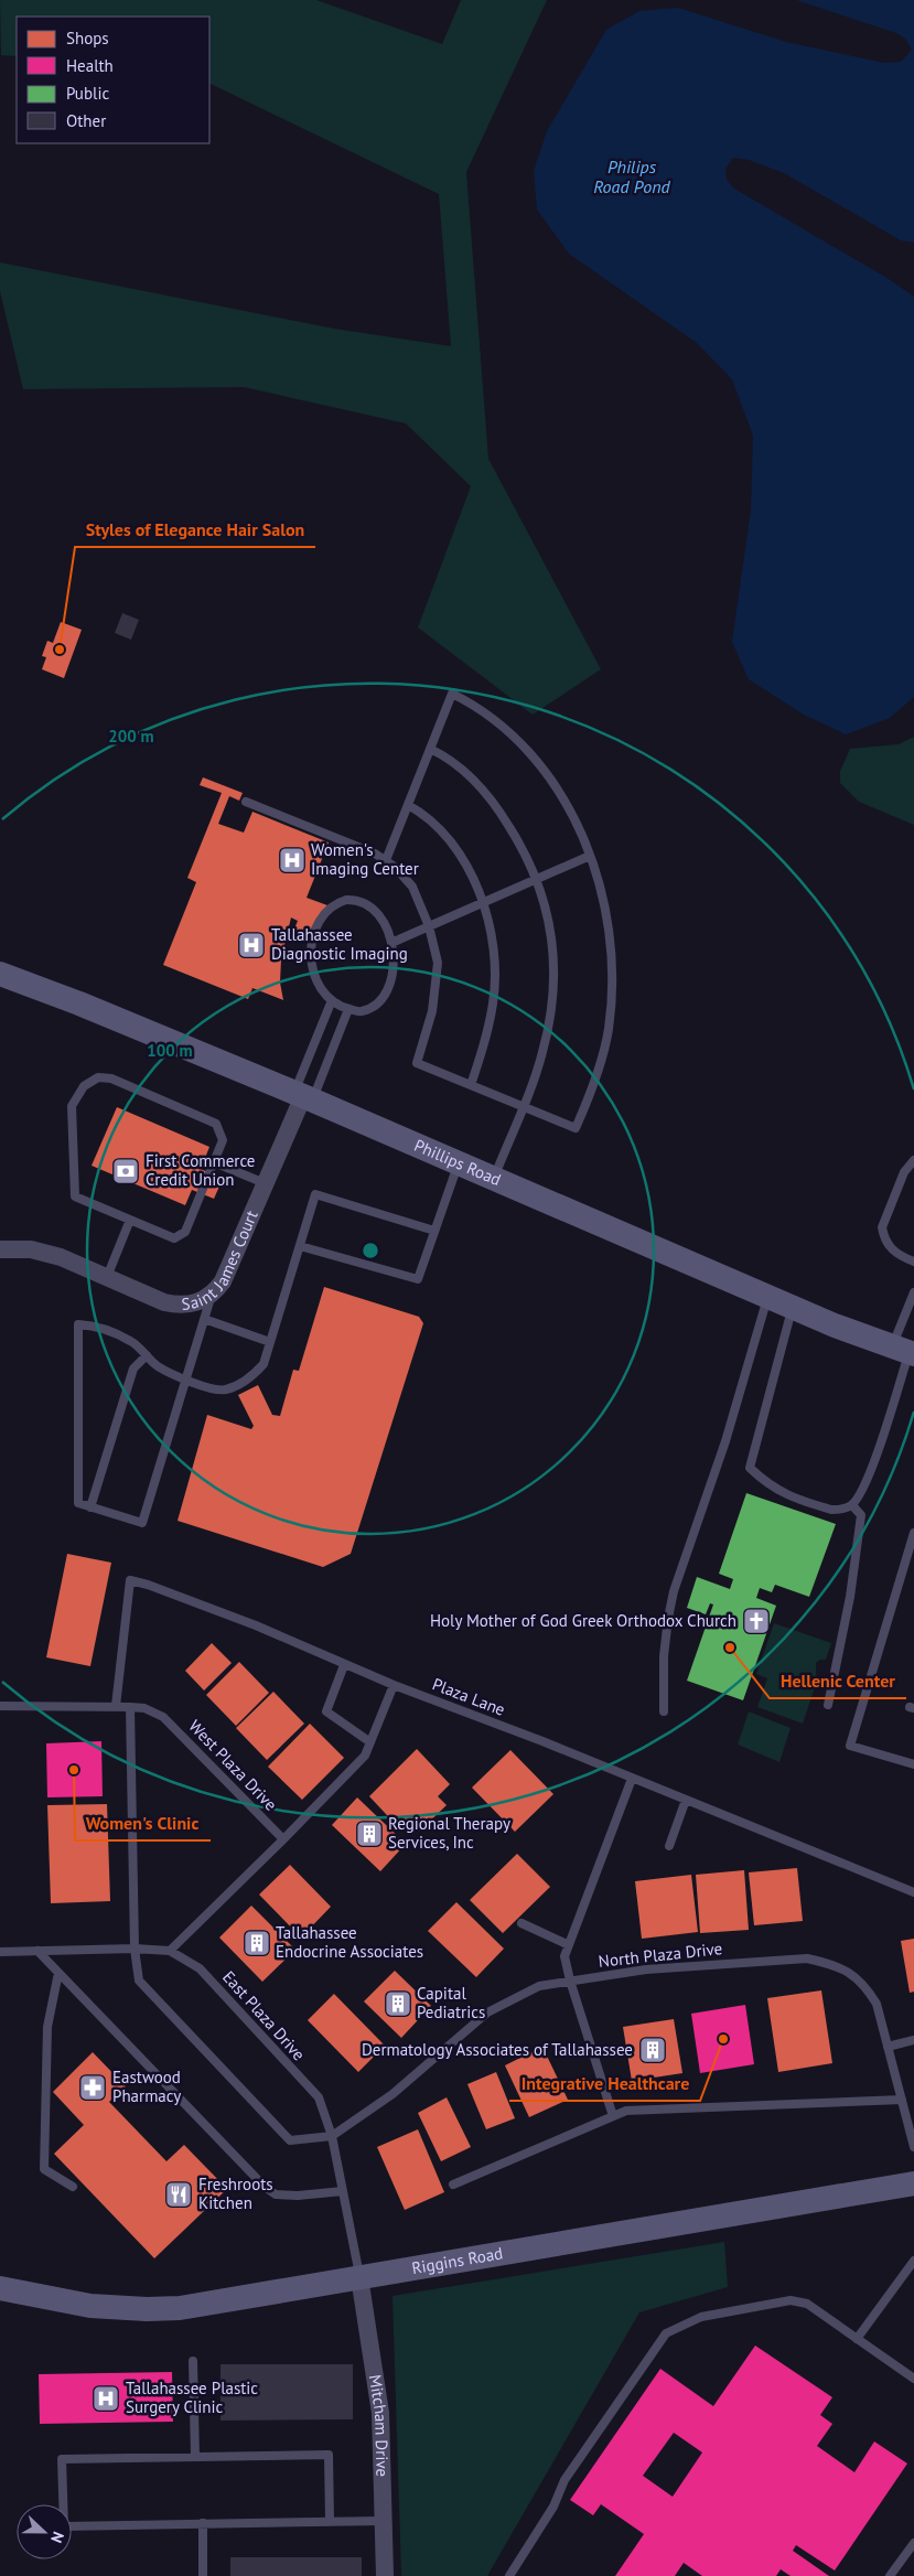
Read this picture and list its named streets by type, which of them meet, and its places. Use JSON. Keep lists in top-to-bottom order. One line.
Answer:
{"streets":{"street":["Phillips Road","Saint James Court","Riggins Road","Mitcham Drive"],"lane":["Plaza Lane","West Plaza Drive","North Plaza Drive","East Plaza Drive"]},"crossings":[["Phillips Road","Saint James Court"],["Plaza Lane","West Plaza Drive"],["North Plaza Drive","East Plaza Drive"],["East Plaza Drive","Riggins Road"],["East Plaza Drive","Mitcham Drive"],["Riggins Road","Mitcham Drive"]],"water":["Philips Road Pond"],"places":{"other":["Styles of Elegance Hair Salon","Hellenic Center","Women's Clinic","Integrative Healthcare"],"hospital":["Women's Imaging Center","Tallahassee Diagnostic Imaging","Tallahassee Plastic Surgery Clinic"],"bank":["First Commerce Credit Union"],"church":["Holy Mother of God Greek Orthodox Church"],"building":["Regional Therapy Services, Inc","Tallahassee Endocrine Associates","Capital Pediatrics","Dermatology Associates of Tallahassee"],"pharmacy":["Eastwood Pharmacy"],"restaurant":["Freshroots Kitchen"]},"legend":["Shops","Health","Public","Other"],"north":"right","rings":["200 m","100 m"]}
